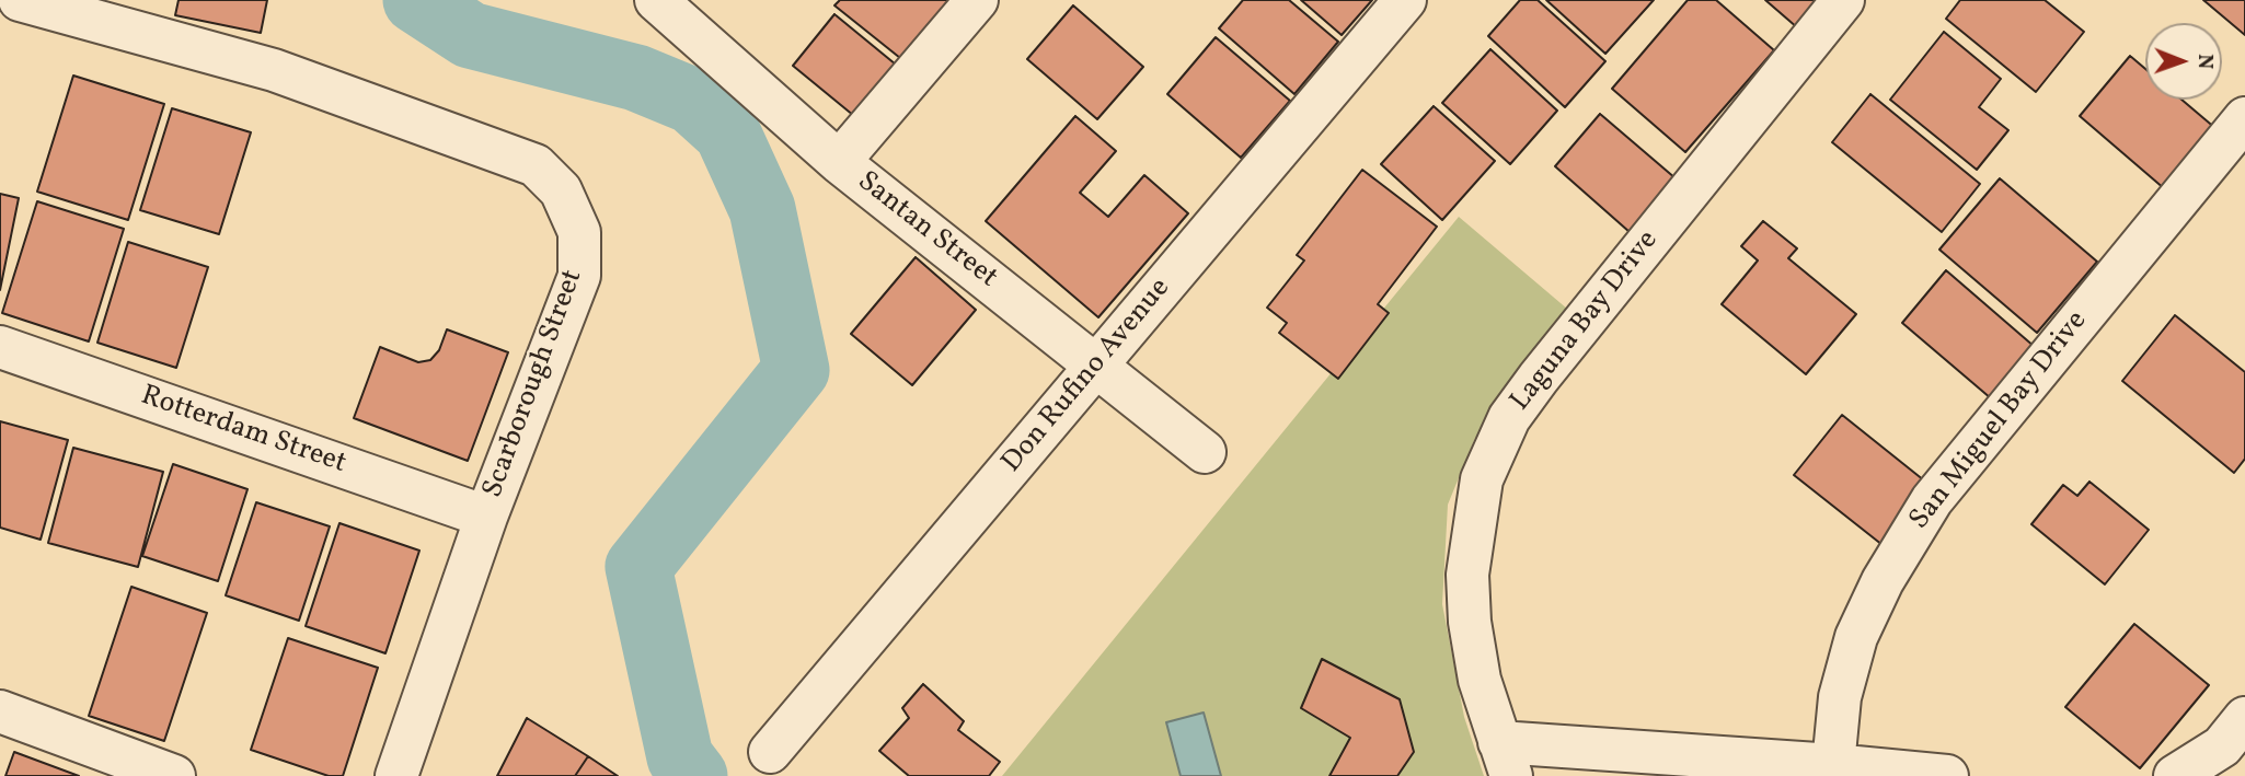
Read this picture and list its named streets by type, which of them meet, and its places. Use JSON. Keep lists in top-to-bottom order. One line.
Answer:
{"streets":{"street":["Santan Street","Laguna Bay Drive","Don Rufino Avenue","Scarborough Street","San Miguel Bay Drive","Rotterdam Street"]},"crossings":[["Santan Street","Don Rufino Avenue"],["Scarborough Street","Rotterdam Street"]],"north":"right"}
